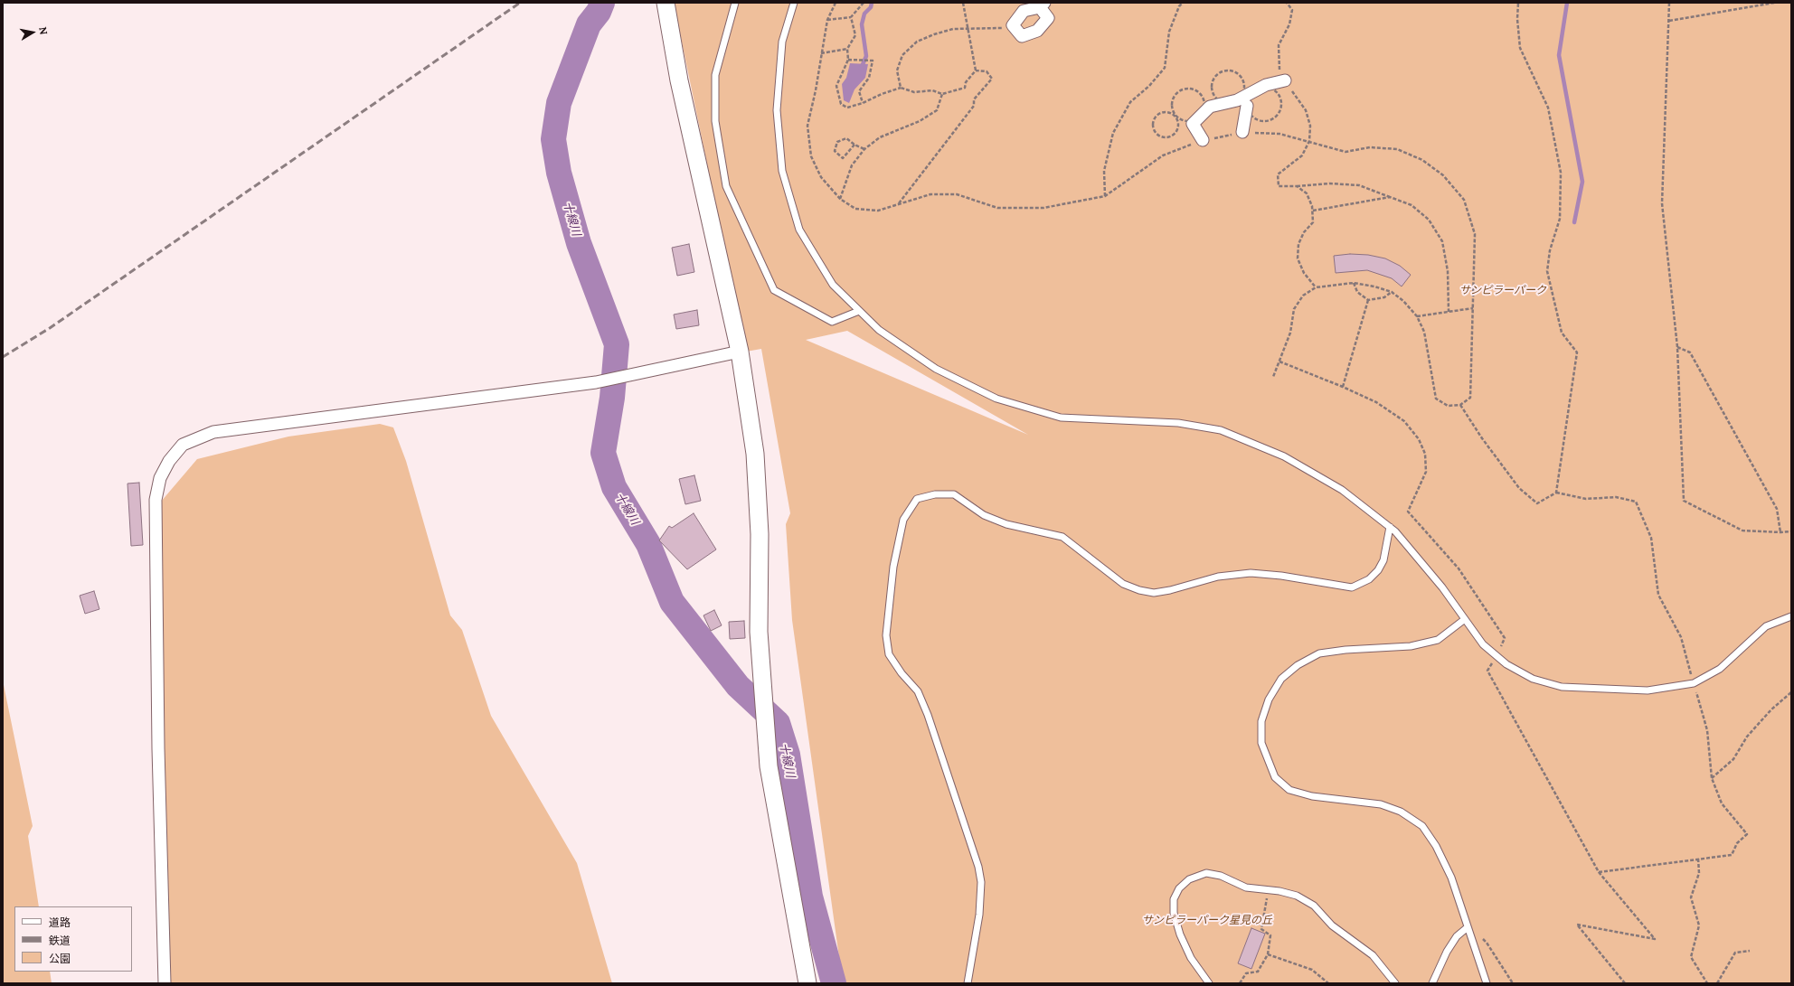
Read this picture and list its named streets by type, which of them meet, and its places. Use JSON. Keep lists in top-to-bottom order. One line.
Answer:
{"water":["十線川"],"parks":["サンピラーパーク","サンピラーパーク星見の丘"],"legend":["道路","鉄道","公園"],"north":"right"}
